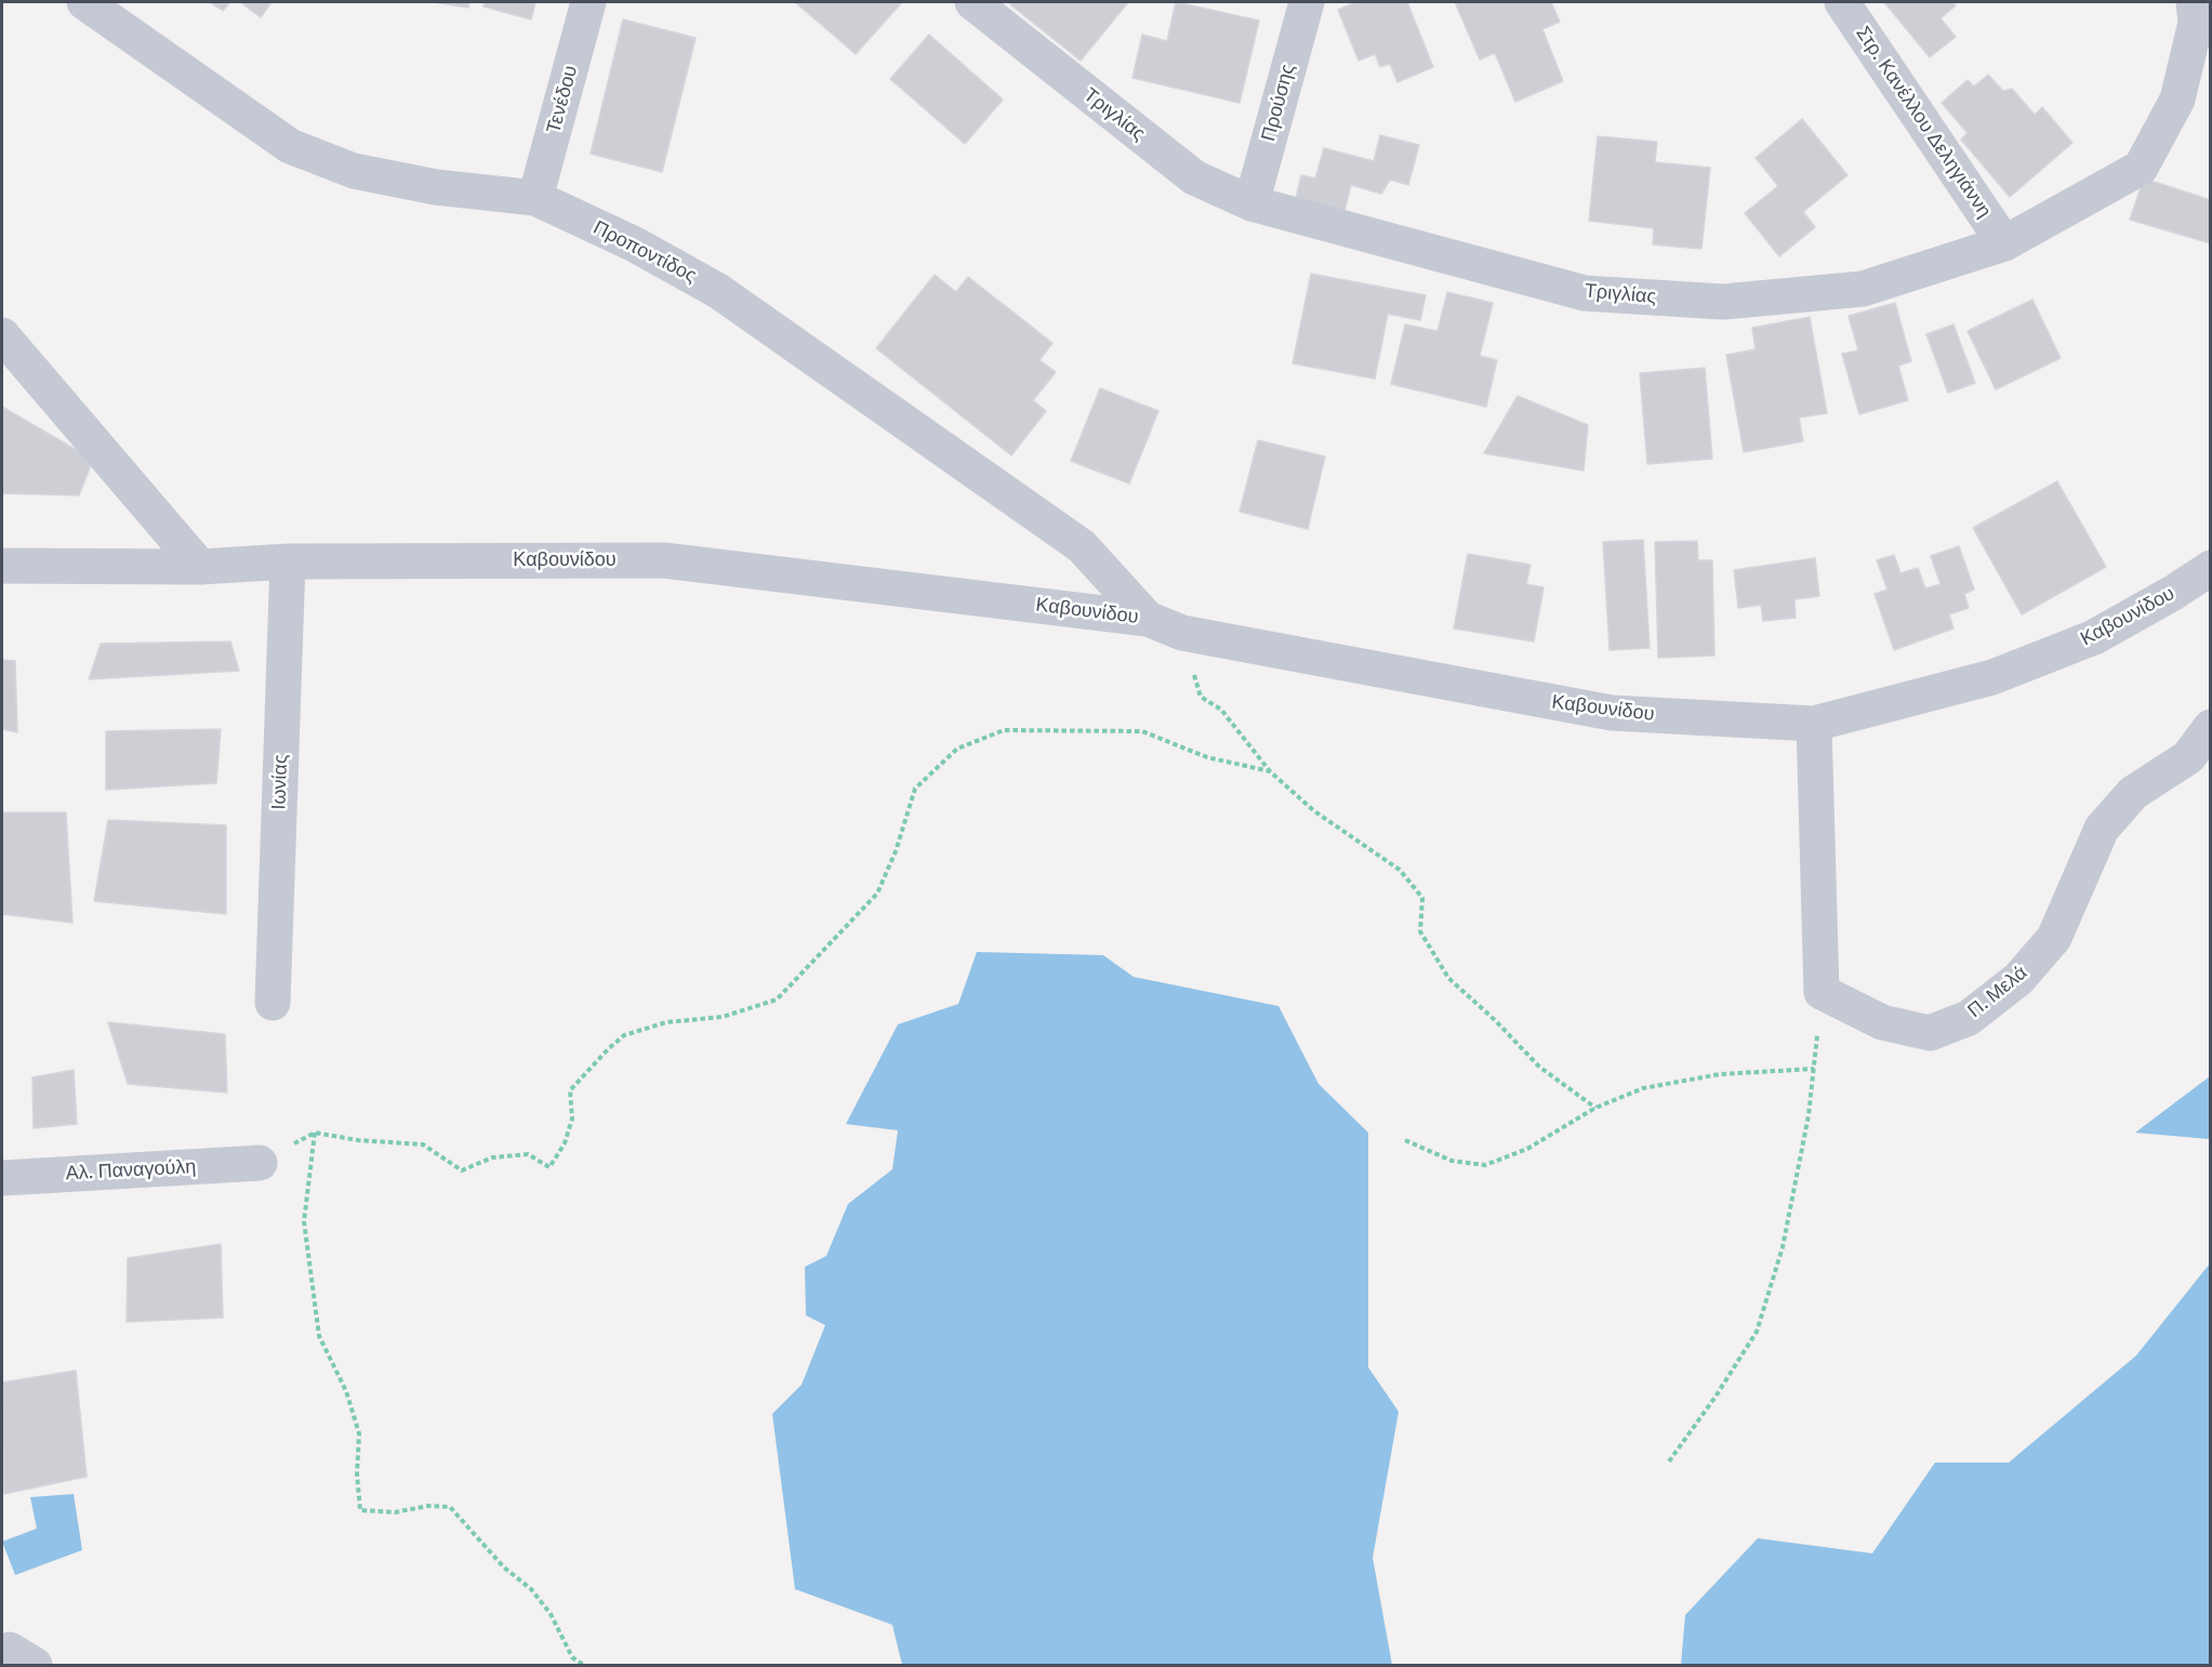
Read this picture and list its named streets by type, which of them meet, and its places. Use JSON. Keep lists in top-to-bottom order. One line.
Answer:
{"streets":{"street":["Τενέδου","Προύσης","Τριγλίας","Στρ. Κανέλλου Δεληγιάννη","Προποντίδος","Καβουνίδου","Ιωνίας","Π. Μελά","Αλ. Παναγούλη"]},"crossings":[["Τενέδου","Προποντίδος"],["Προύσης","Τριγλίας"],["Τριγλίας","Στρ. Κανέλλου Δεληγιάννη"],["Προποντίδος","Καβουνίδου"],["Καβουνίδου","Ιωνίας"]]}
